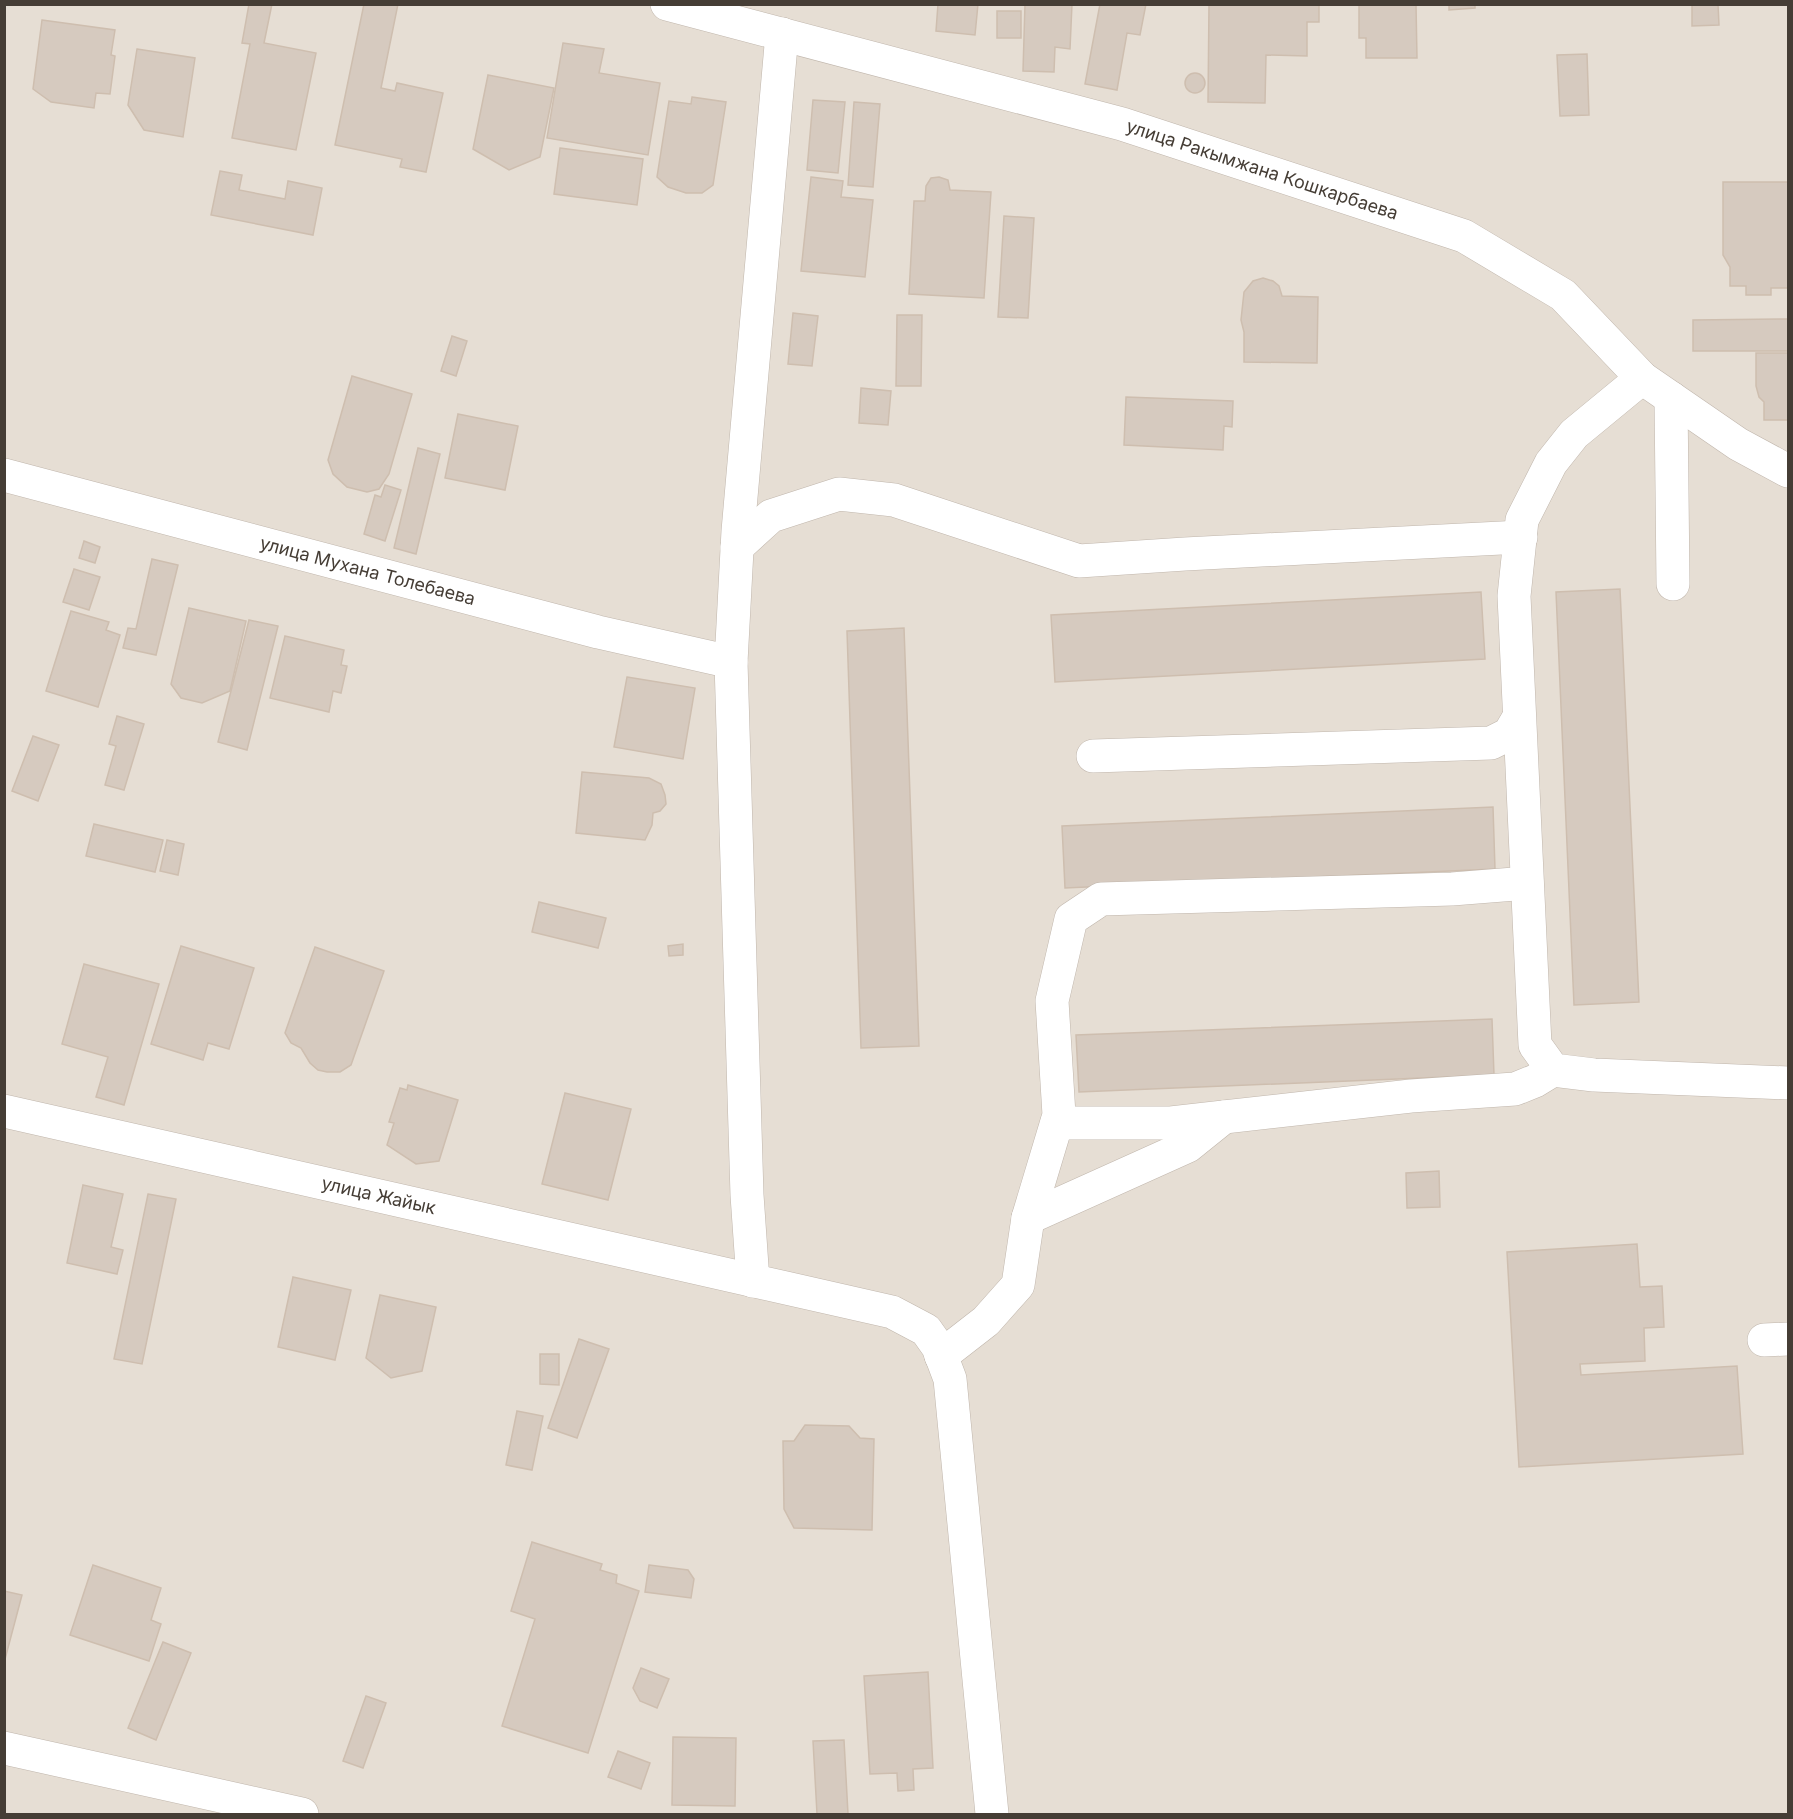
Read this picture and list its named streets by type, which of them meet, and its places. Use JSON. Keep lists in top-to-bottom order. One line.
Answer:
{"streets":{"street":["улица Ракымжана Кошкарбаева","улица Мухана Толебаева","улица Жайык"]}}
